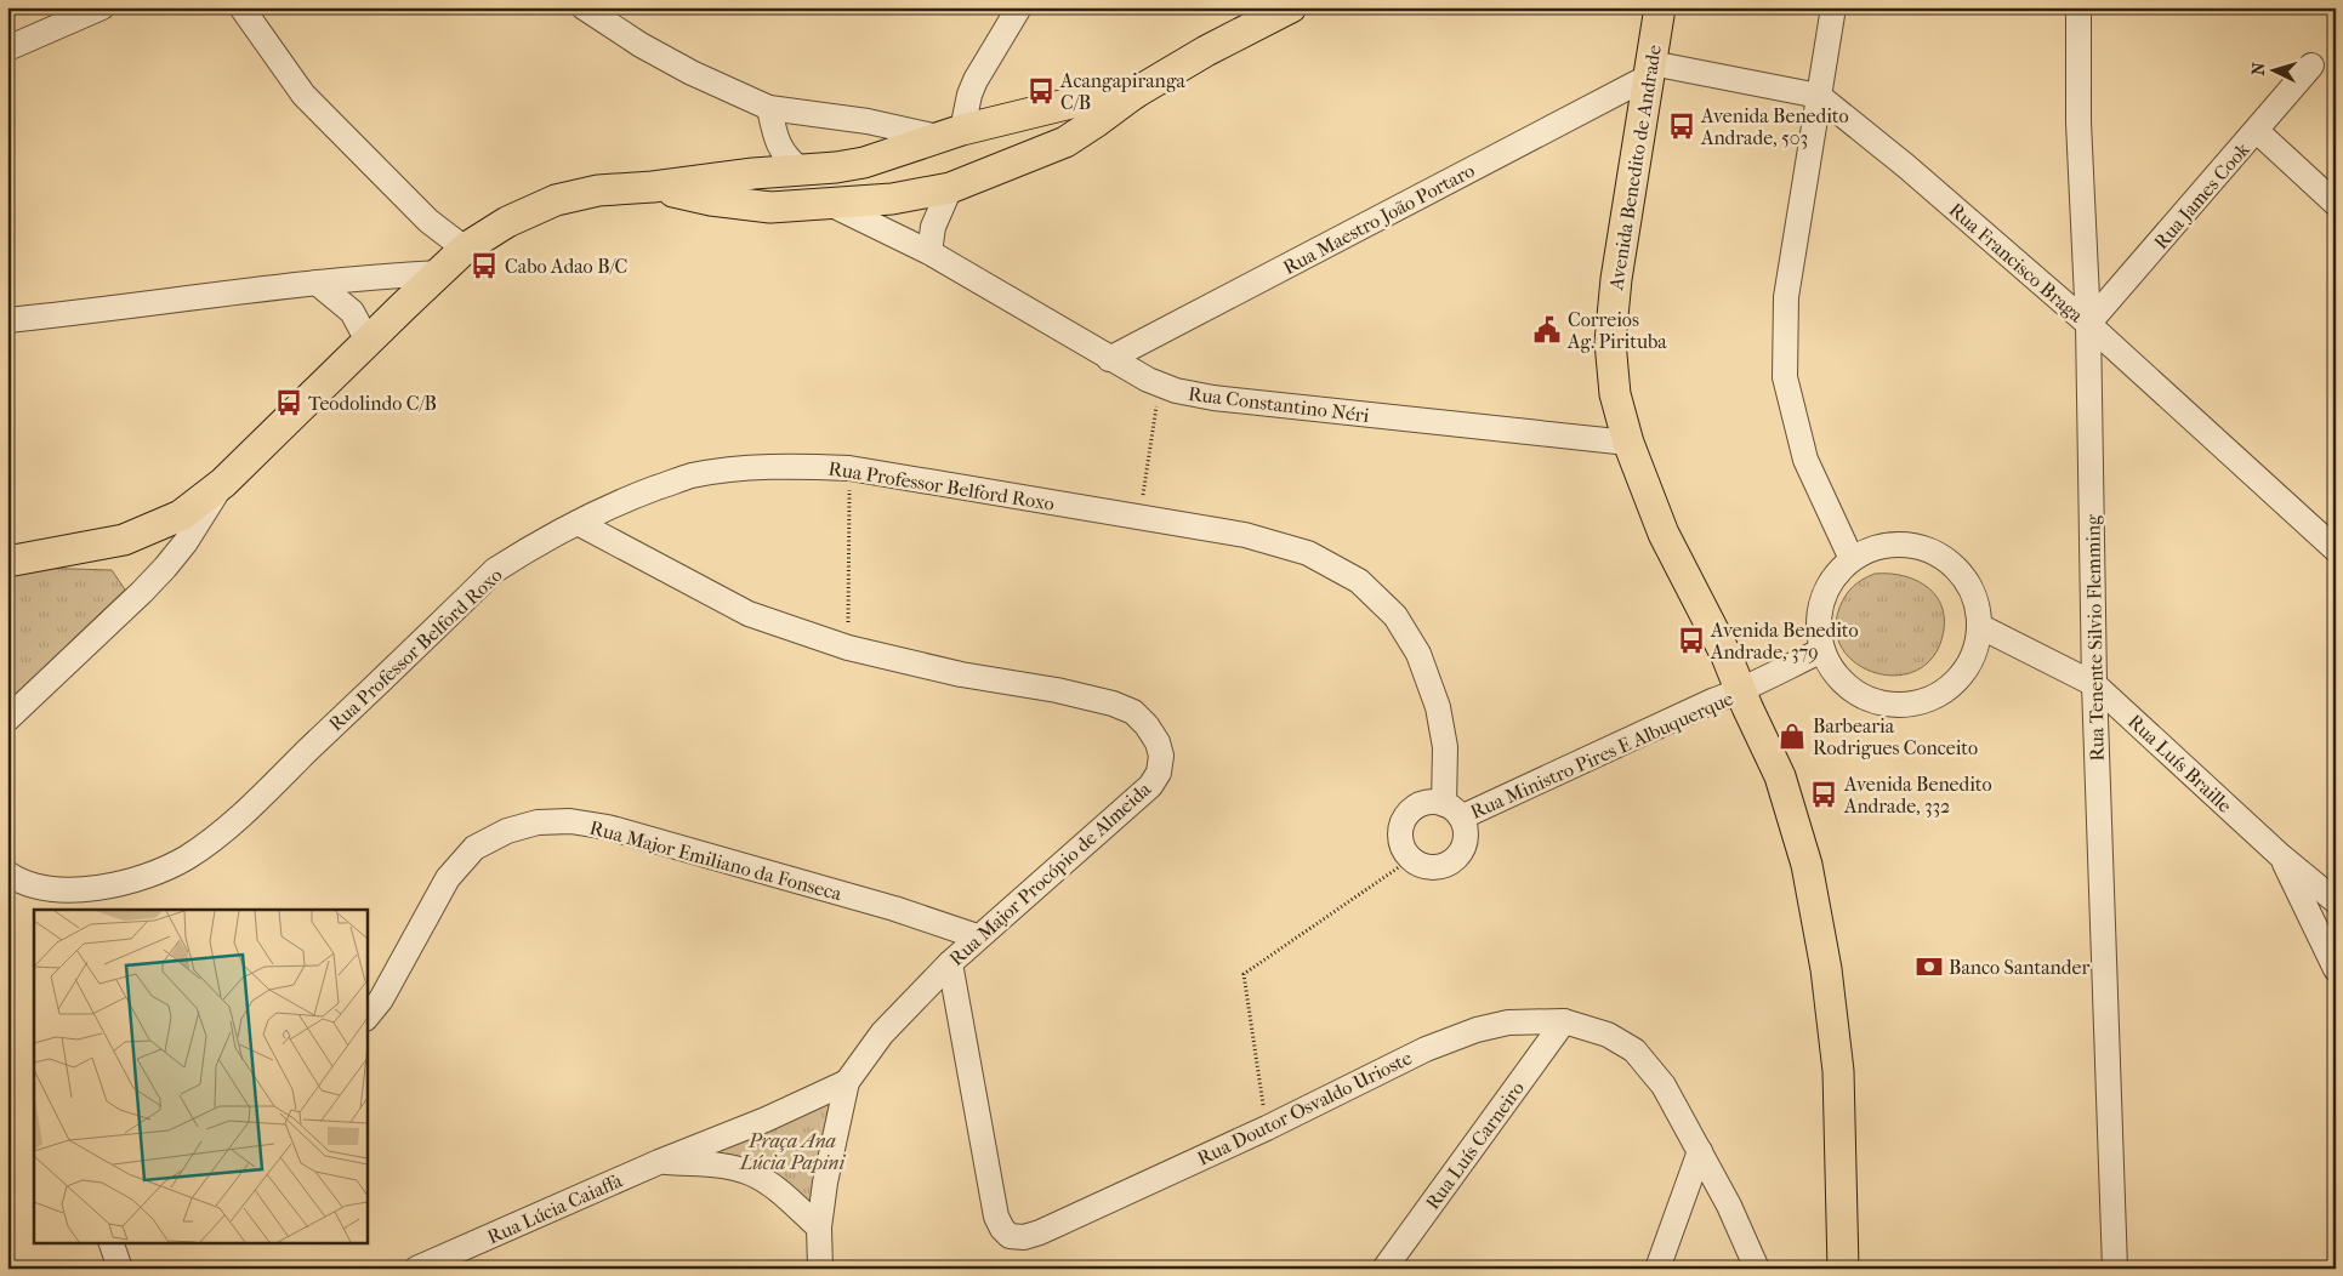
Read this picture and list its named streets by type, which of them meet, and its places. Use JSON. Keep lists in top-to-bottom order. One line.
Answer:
{"streets":{"main road":["Avenida Benedito de Andrade"],"street":["Rua James Cook","Rua Maestro João Portaro","Rua Francisco Braga","Rua Constantino Néri","Rua Professor Belford Roxo","Rua Tenente Silvio Flemming","Rua Ministro Pires E Albuquerque","Rua Luís Braille","Rua Major Emiliano da Fonseca","Rua Major Procópio de Almeida","Rua Doutor Osvaldo Urioste","Rua Luís Carneiro","Rua Lúcia Caiaffa"]},"crossings":[["Avenida Benedito de Andrade","Rua Maestro João Portaro"],["Avenida Benedito de Andrade","Rua Francisco Braga"],["Avenida Benedito de Andrade","Rua Constantino Néri"],["Avenida Benedito de Andrade","Rua Ministro Pires E Albuquerque"],["Rua James Cook","Rua Francisco Braga"],["Rua James Cook","Rua Tenente Silvio Flemming"],["Rua Maestro João Portaro","Rua Francisco Braga"],["Rua Maestro João Portaro","Rua Constantino Néri"],["Rua Francisco Braga","Rua Tenente Silvio Flemming"],["Rua Professor Belford Roxo","Rua Ministro Pires E Albuquerque"],["Rua Professor Belford Roxo","Rua Major Procópio de Almeida"],["Rua Tenente Silvio Flemming","Rua Luís Braille"],["Rua Ministro Pires E Albuquerque","Rua Luís Braille"],["Rua Major Emiliano da Fonseca","Rua Major Procópio de Almeida"],["Rua Major Procópio de Almeida","Rua Doutor Osvaldo Urioste"],["Rua Major Procópio de Almeida","Rua Lúcia Caiaffa"],["Rua Doutor Osvaldo Urioste","Rua Luís Carneiro"]],"parks":["Praça Ana Lúcia Papini"],"places":{"bus stop":["Acangapiranga C/B","Avenida Benedito Andrade, 503","Cabo Adao B/C","Teodolindo C/B","Avenida Benedito Andrade, 379","Avenida Benedito Andrade, 332"],"public building":["Correios Ag. Pirituba"],"shop":["Barbearia Rodrigues Conceito"],"bank":["Banco Santander"]},"north":"left"}
